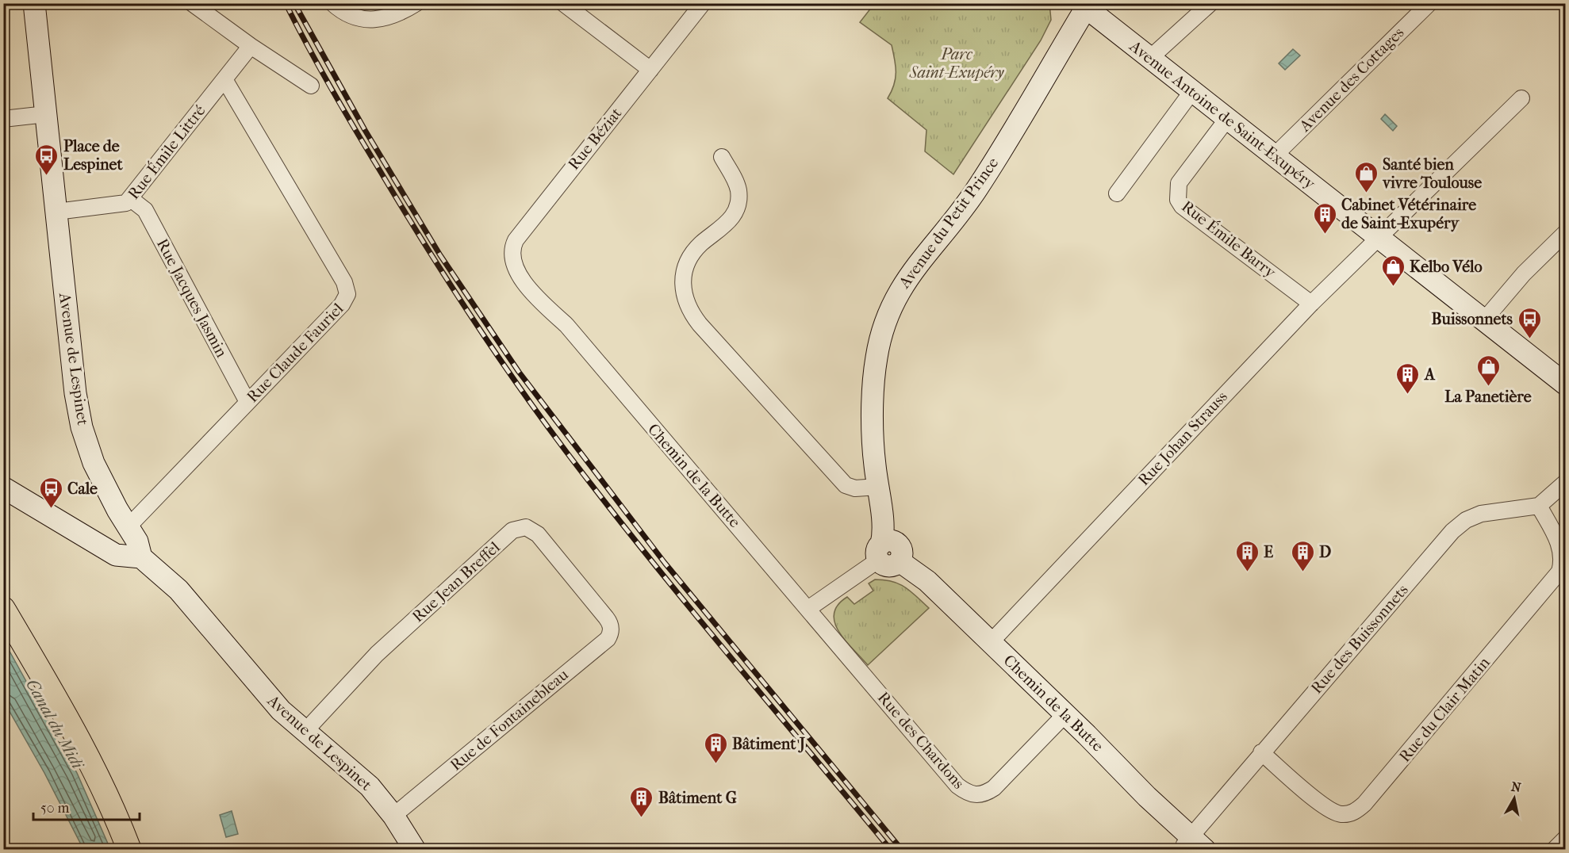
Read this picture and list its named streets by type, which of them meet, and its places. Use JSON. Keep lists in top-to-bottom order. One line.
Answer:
{"streets":{"street":["Avenue des Cottages","Avenue Antoine de Saint-Exupéry","Rue Béziat","Rue Émile Littré","Avenue du Petit Prince","Rue Émile Barry","Rue Jacques Jasmin","Rue Claude Fauriel","Avenue de Lespinet","Rue Johan Strauss","Chemin de la Butte","Rue Jean Breffel","Rue des Buissonnets","Rue du Clair Matin","Rue de Fontainebleau","Rue des Chardons"]},"crossings":[["Avenue des Cottages","Avenue Antoine de Saint-Exupéry"],["Avenue Antoine de Saint-Exupéry","Avenue du Petit Prince"],["Avenue Antoine de Saint-Exupéry","Rue Émile Barry"],["Avenue Antoine de Saint-Exupéry","Rue Johan Strauss"],["Rue Béziat","Chemin de la Butte"],["Rue Émile Littré","Rue Jacques Jasmin"],["Rue Émile Littré","Rue Claude Fauriel"],["Rue Émile Littré","Avenue de Lespinet"],["Avenue du Petit Prince","Chemin de la Butte"],["Rue Émile Barry","Rue Johan Strauss"],["Rue Jacques Jasmin","Rue Claude Fauriel"],["Rue Claude Fauriel","Avenue de Lespinet"],["Avenue de Lespinet","Rue Jean Breffel"],["Avenue de Lespinet","Rue de Fontainebleau"],["Rue Johan Strauss","Chemin de la Butte"],["Chemin de la Butte","Rue des Buissonnets"],["Chemin de la Butte","Rue des Chardons"],["Rue Jean Breffel","Rue de Fontainebleau"],["Rue des Buissonnets","Rue du Clair Matin"]],"water":["Canal du Midi"],"parks":["Parc Saint-Exupéry"],"places":{"bus stop":["Place de Lespinet","Buissonnets","Cale"],"shop":["Santé bien vivre Toulouse","Kelbo Vélo","La Panetière"],"building":["Cabinet Vétérinaire de Saint-Exupéry","A","E","D","Bâtiment J","Bâtiment G"]},"scale_bar":"50 m","north":"top"}
